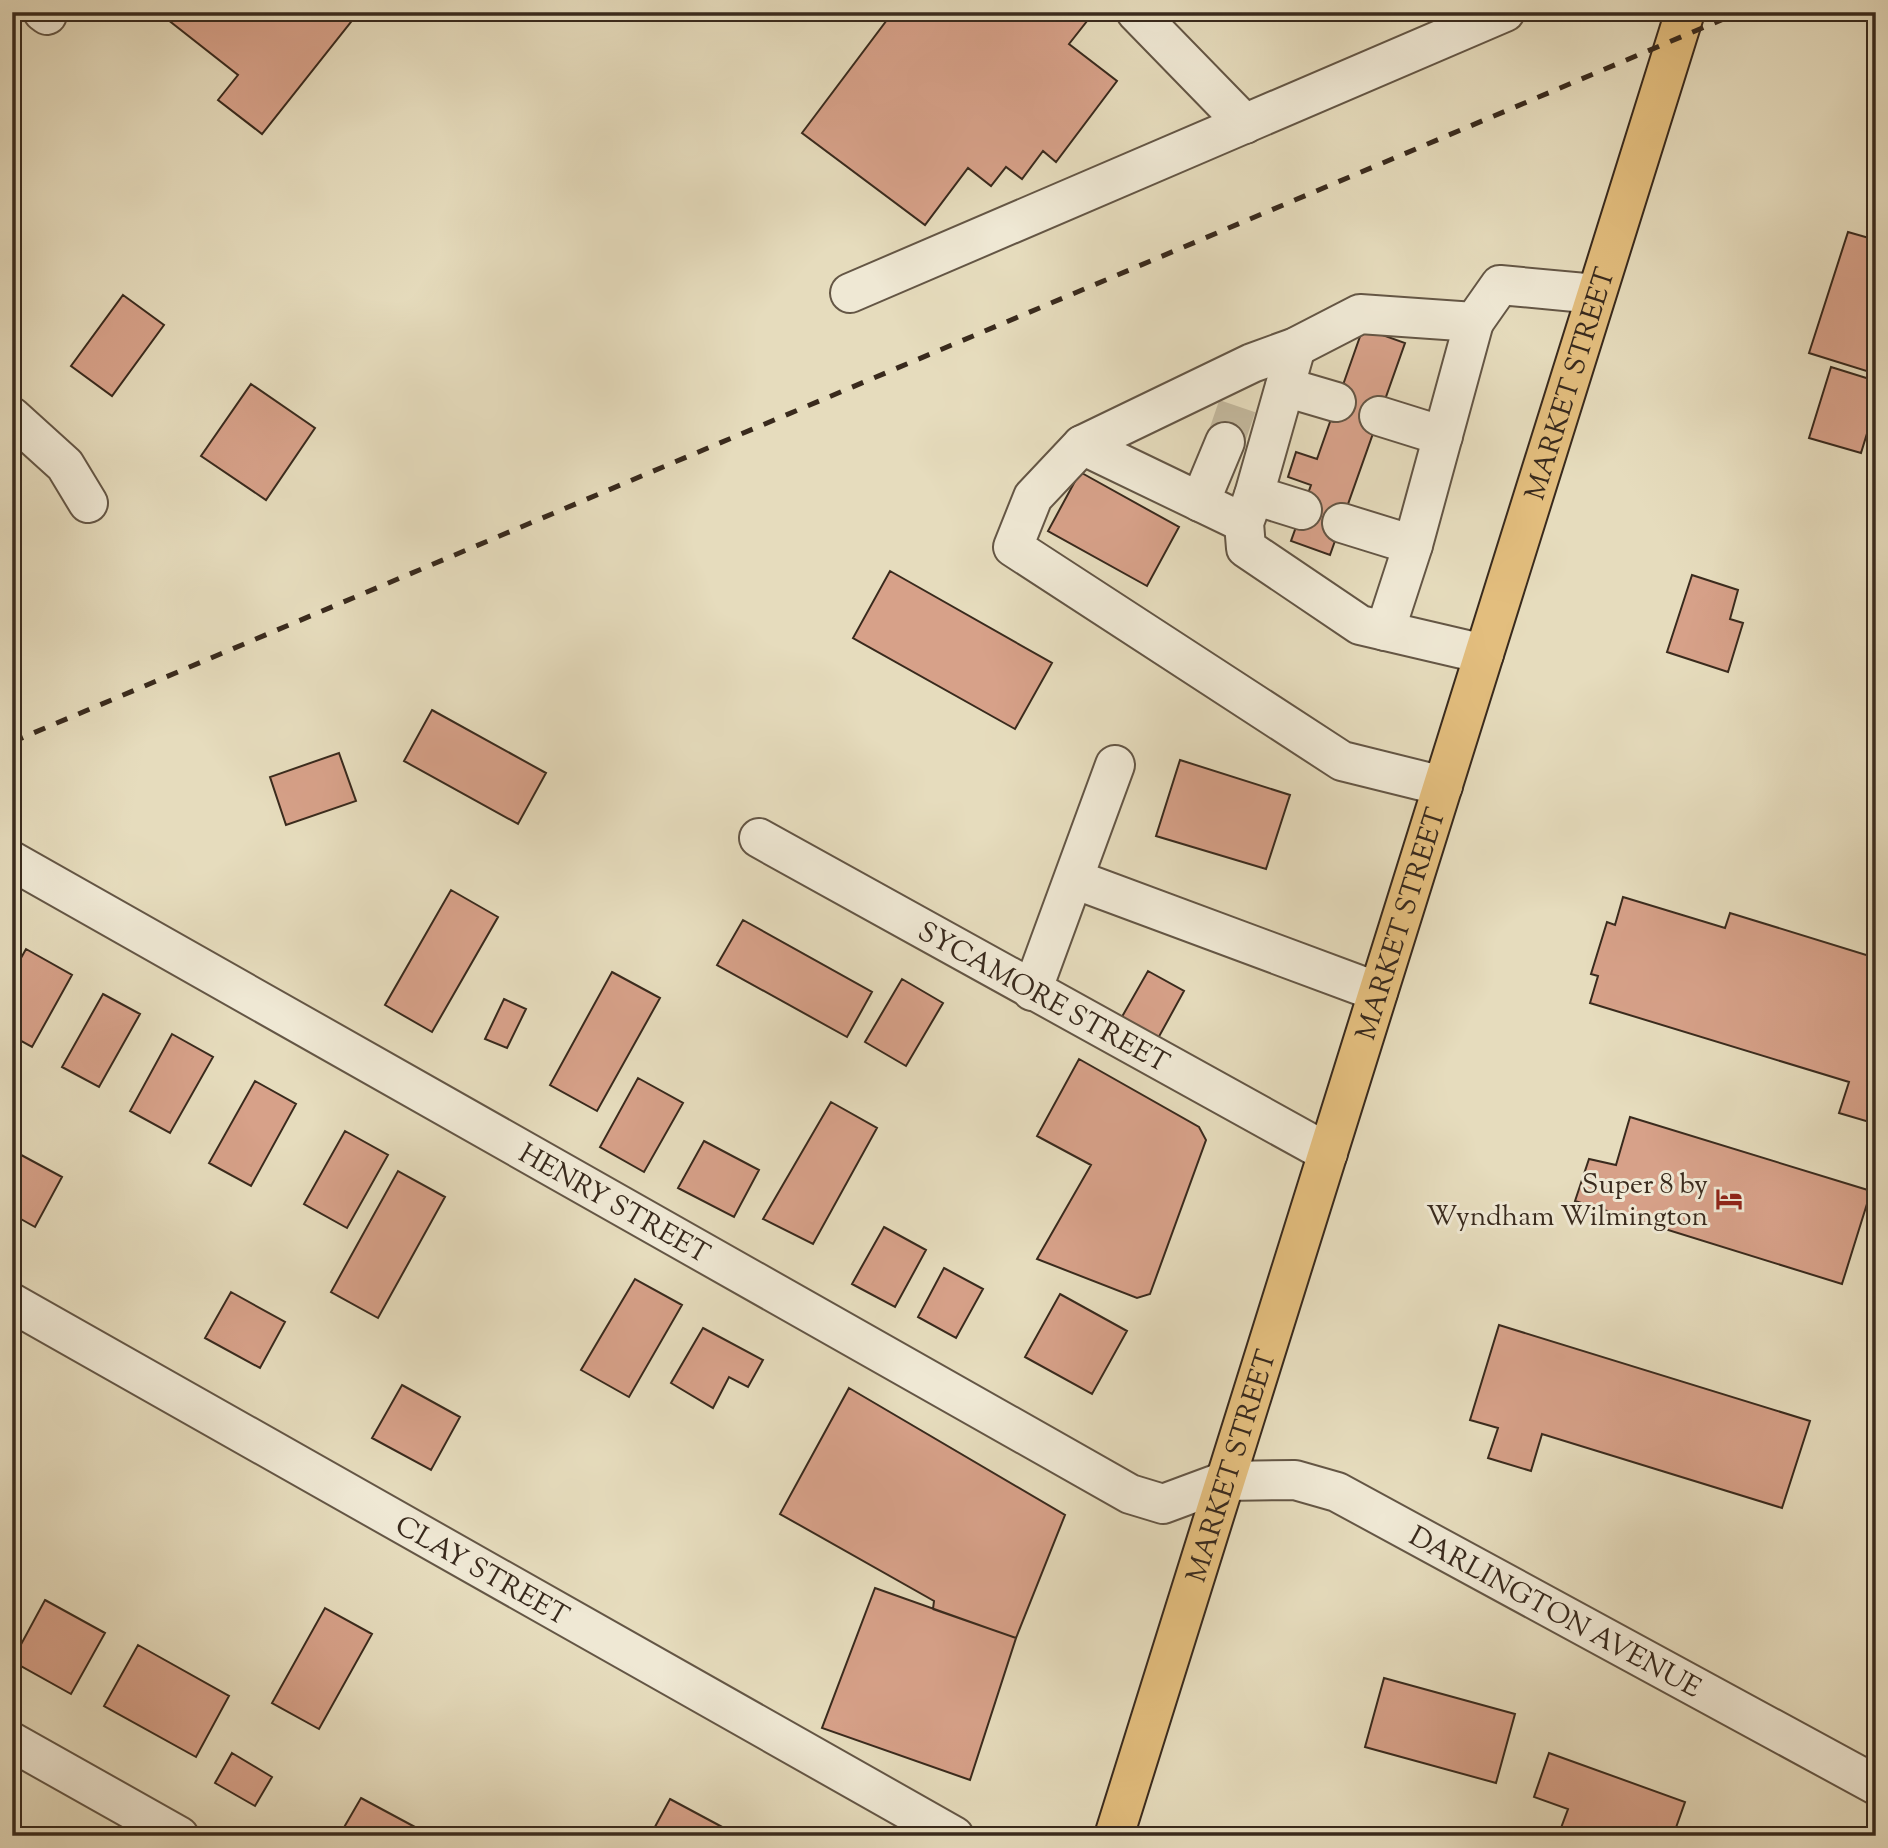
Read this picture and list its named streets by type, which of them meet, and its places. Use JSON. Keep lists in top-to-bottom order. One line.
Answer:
{"streets":{"main road":["MARKET STREET"],"street":["SYCAMORE STREET","HENRY STREET","CLAY STREET","DARLINGTON AVENUE"]},"crossings":[["MARKET STREET","SYCAMORE STREET"],["MARKET STREET","HENRY STREET"],["MARKET STREET","DARLINGTON AVENUE"],["HENRY STREET","DARLINGTON AVENUE"]],"places":{"hotel":["Super 8 by Wyndham Wilmington"]}}
